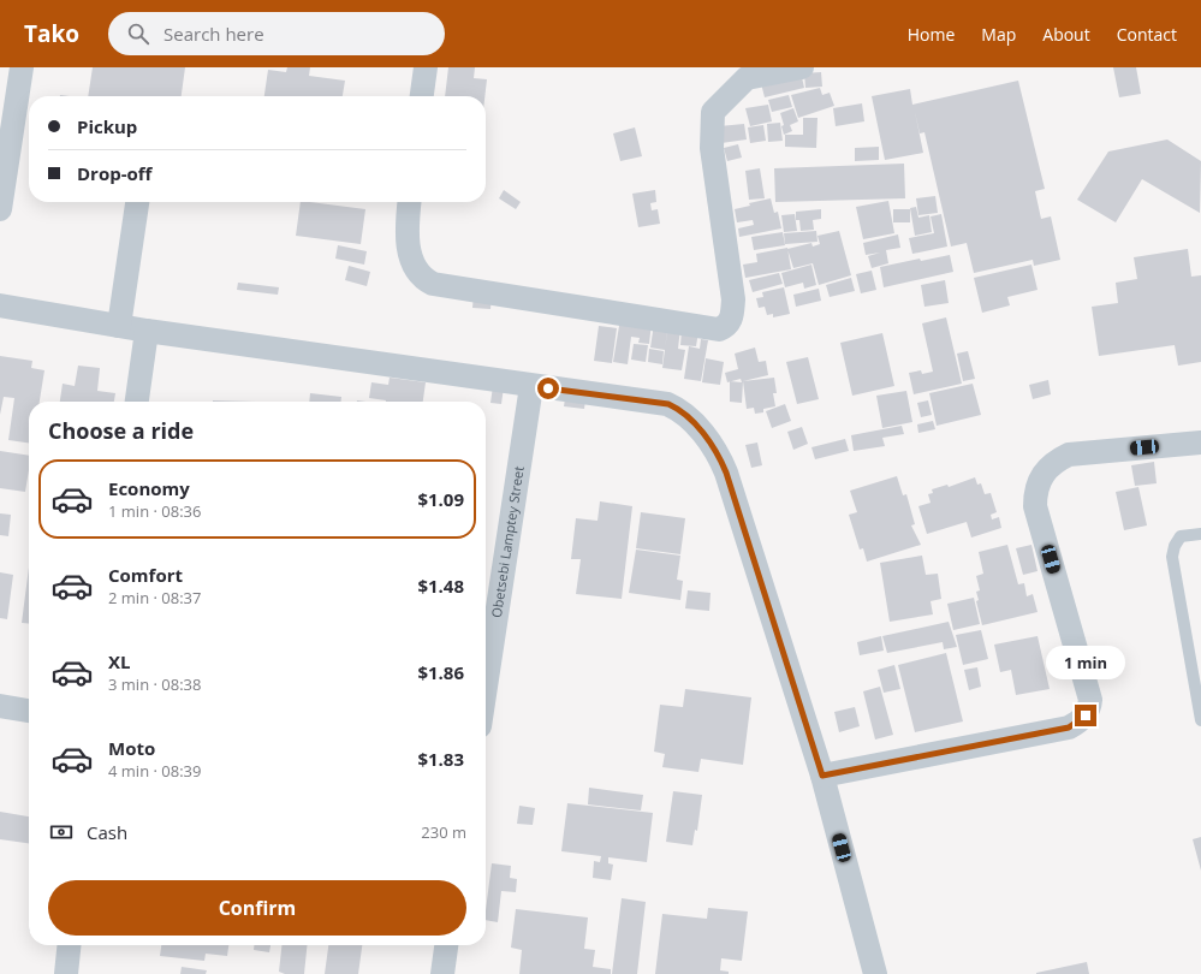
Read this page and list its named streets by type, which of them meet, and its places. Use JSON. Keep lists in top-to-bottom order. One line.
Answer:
{"streets":{"street":["Obetsebi Lamptey Street"]},"page":{"header":"Tako","search":"Search here","nav":["Home","Map","About","Contact"],"banner":["Pickup","Drop-off"],"heading":"Choose a ride","list":[{"name":"Economy","note":"1 min · 08:36","value":"$1.09"},{"name":"Comfort","note":"2 min · 08:37","value":"$1.48"},{"name":"XL","note":"3 min · 08:38","value":"$1.86"},{"name":"Moto","note":"4 min · 08:39","value":"$1.83"}],"bubble":"1 min","pay":["Cash","230 m"],"buttons":"Confirm"}}
